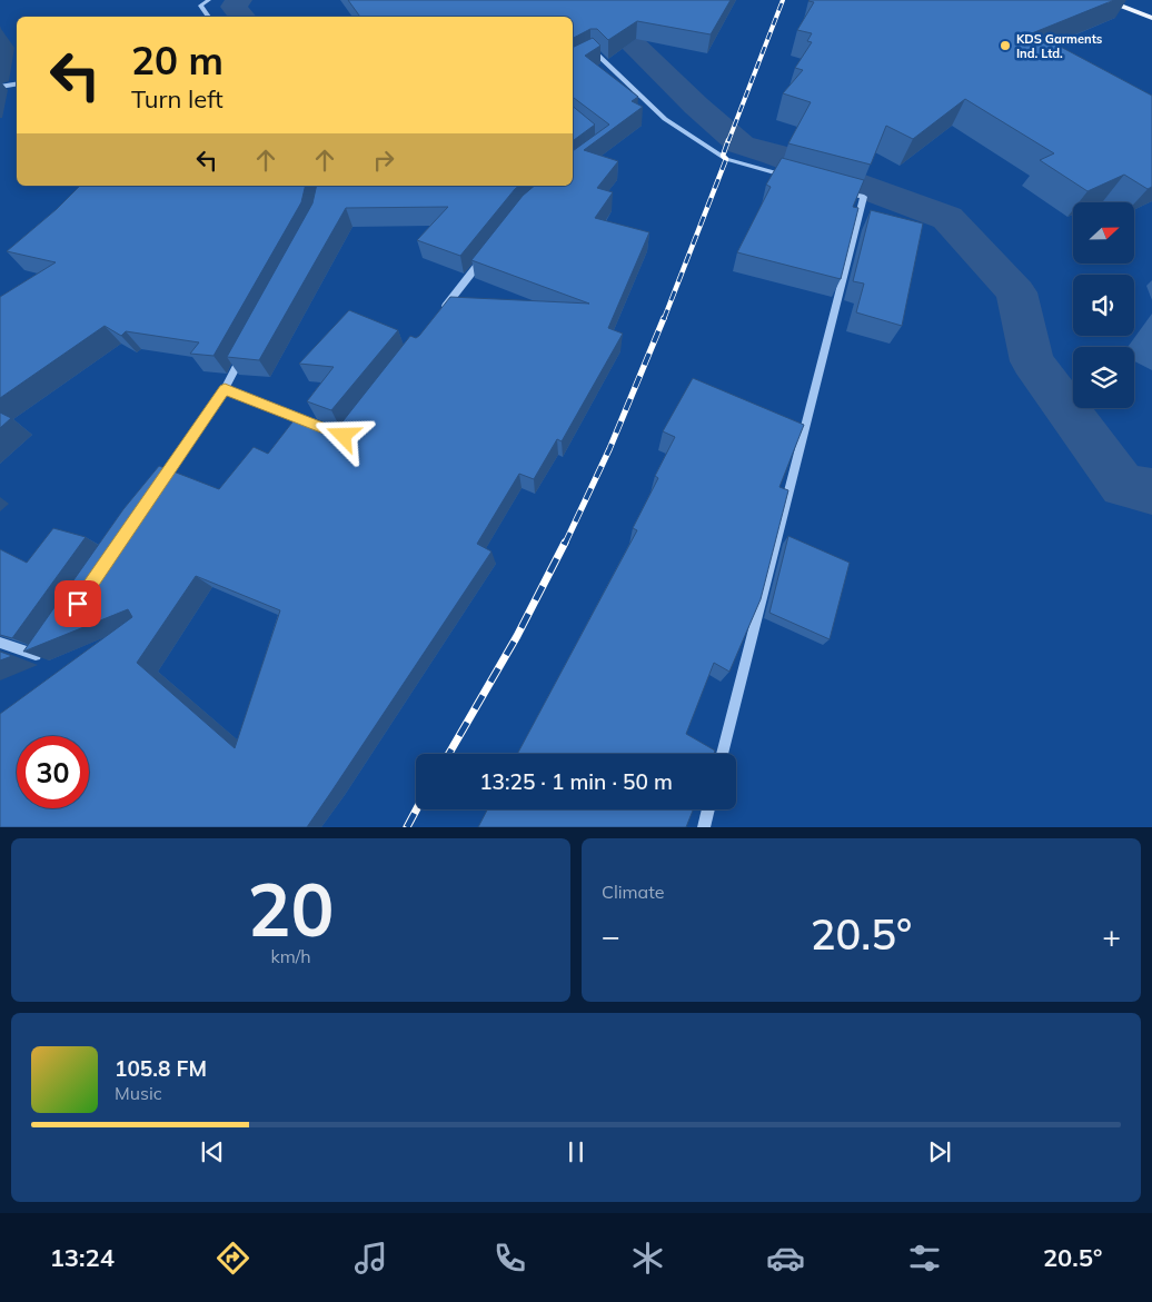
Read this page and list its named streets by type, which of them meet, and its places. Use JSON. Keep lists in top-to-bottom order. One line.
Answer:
{"places":["KDS Garments Ind. Ltd."],"north":"right","page":{"turn":["20 m","Turn left"],"limit":"30","trip":"13:25 · 1 min · 50 m","tile":[["20","km/h"],"Climate"],"heat":["−","20.5°","+"],"song":["105.8 FM","Music"],"tabs":["13:24","20.5°"]}}
